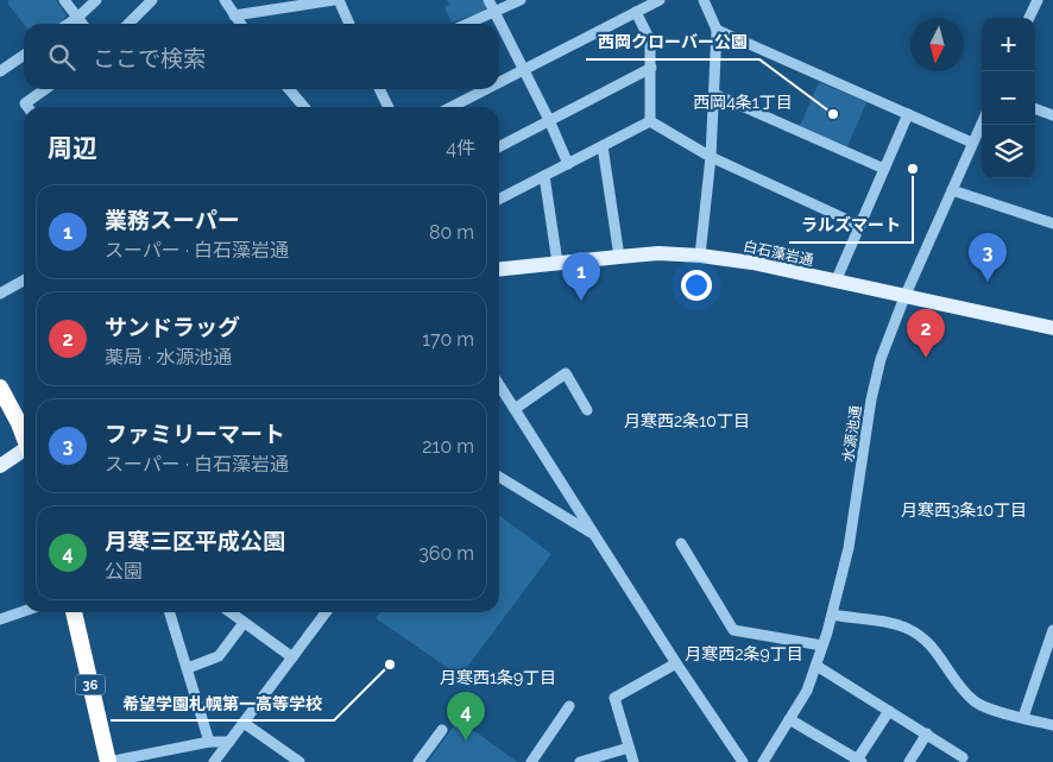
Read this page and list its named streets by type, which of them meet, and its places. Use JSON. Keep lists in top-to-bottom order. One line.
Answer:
{"streets":{"highway":["36"],"main road":["白石藻岩通"],"street":["水源池通"]},"crossings":[["白石藻岩通","水源池通"]],"districts":["西岡4条1丁目","月寒西2条10丁目","月寒西3条10丁目","月寒西2条9丁目","月寒西1条9丁目"],"places":["西岡クローバー公園","ラルズマート","希望学園札幌第一高等学校"],"north":"bottom","page":{"map_buttons":["+","−"],"search":"ここで検索","heading":["周辺","4件"],"list":[{"mark":"1","name":"業務スーパー","note":"スーパー · 白石藻岩通","value":"80 m"},{"mark":"2","name":"サンドラッグ","note":"薬局 · 水源池通","value":"170 m"},{"mark":"3","name":"ファミリーマート","note":"スーパー · 白石藻岩通","value":"210 m"},{"mark":"4","name":"月寒三区平成公園","note":"公園","value":"360 m"}],"pins":["3","1","2","4"]}}
